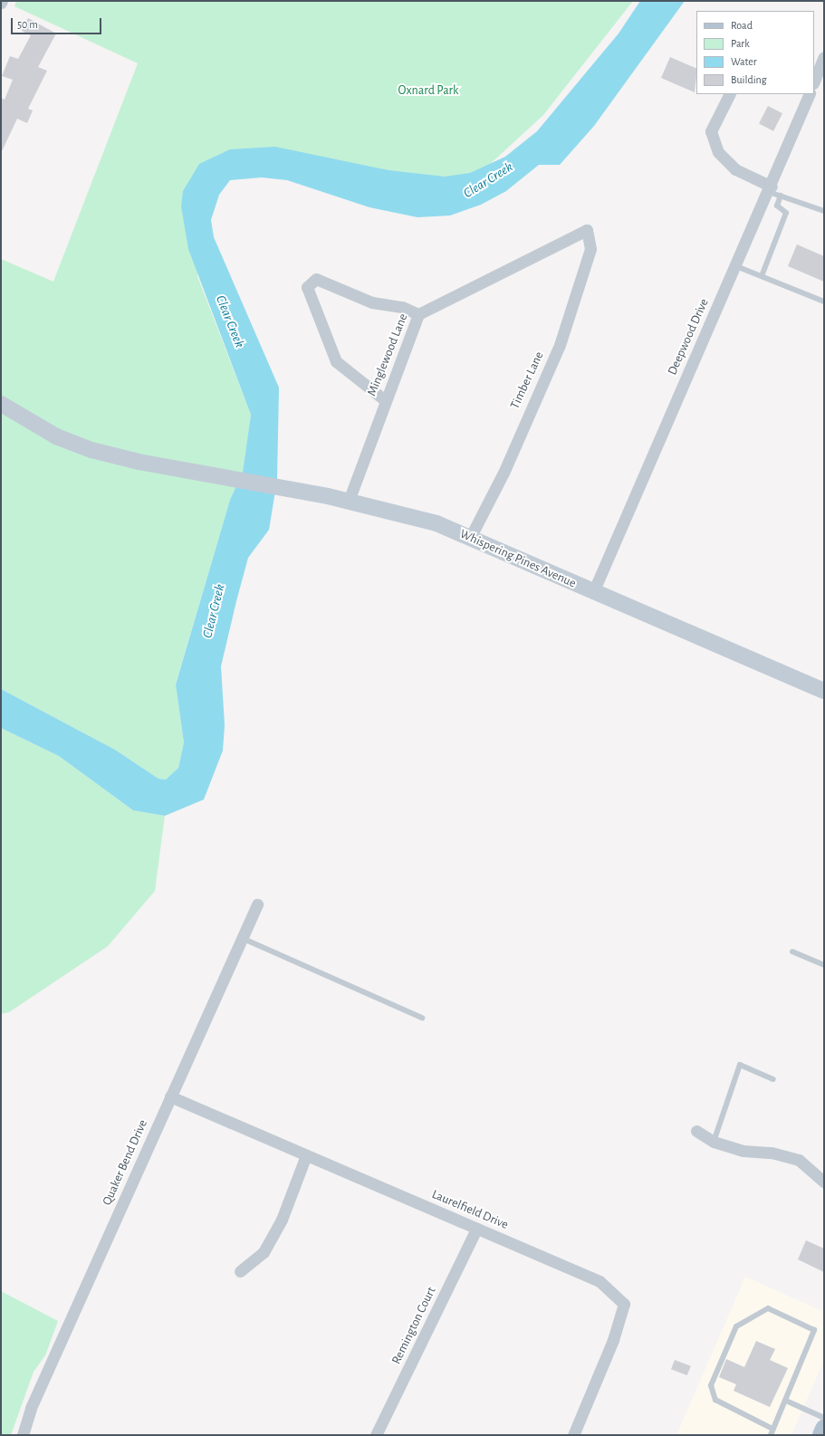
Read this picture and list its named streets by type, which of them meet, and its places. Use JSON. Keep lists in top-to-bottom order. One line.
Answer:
{"streets":{"main road":["Whispering Pines Avenue"],"street":["Deepwood Drive","Minglewood Lane","Timber Lane","Quaker Bend Drive","Laurelfield Drive","Remington Court"]},"crossings":[["Deepwood Drive","Whispering Pines Avenue"],["Minglewood Lane","Timber Lane"],["Minglewood Lane","Whispering Pines Avenue"],["Timber Lane","Whispering Pines Avenue"],["Quaker Bend Drive","Laurelfield Drive"],["Laurelfield Drive","Remington Court"]],"water":["Clear Creek"],"parks":["Oxnard Park"],"legend":["Road","Park","Water","Building"],"scale_bar":"50 m"}
